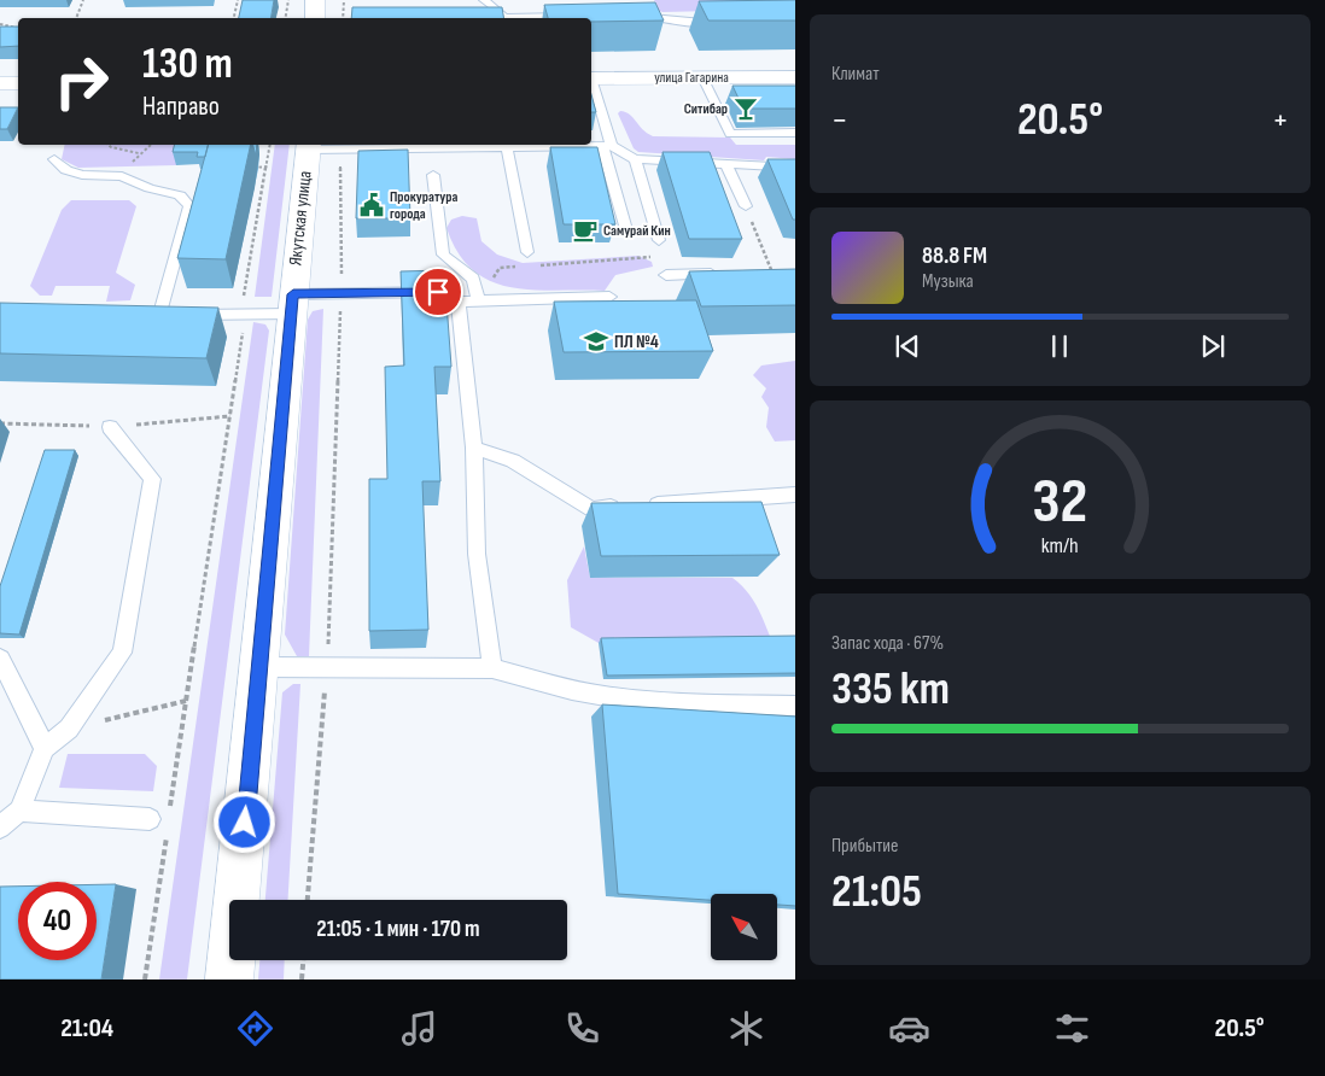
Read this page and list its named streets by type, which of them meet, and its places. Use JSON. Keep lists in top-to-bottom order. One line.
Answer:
{"streets":{"street":["улица Гагарина","Якутская улица"]},"places":{"bar":["Ситибар"],"public building":["Прокуратура города"],"cafe":["Самурай Кин"],"school or university":["ПЛ №4"]},"north":"top left","page":{"tile":["Климат",["Запас хода · 67%","335 km"],["Прибытие","21:05"]],"turn":["130 m","Направо"],"heat":["−","20.5°","+"],"song":["88.8 FM","Музыка"],"limit":"40","trip":"21:05 · 1 мин · 170 m","tabs":["21:04","20.5°"],"gauge":["32","km/h"]}}
